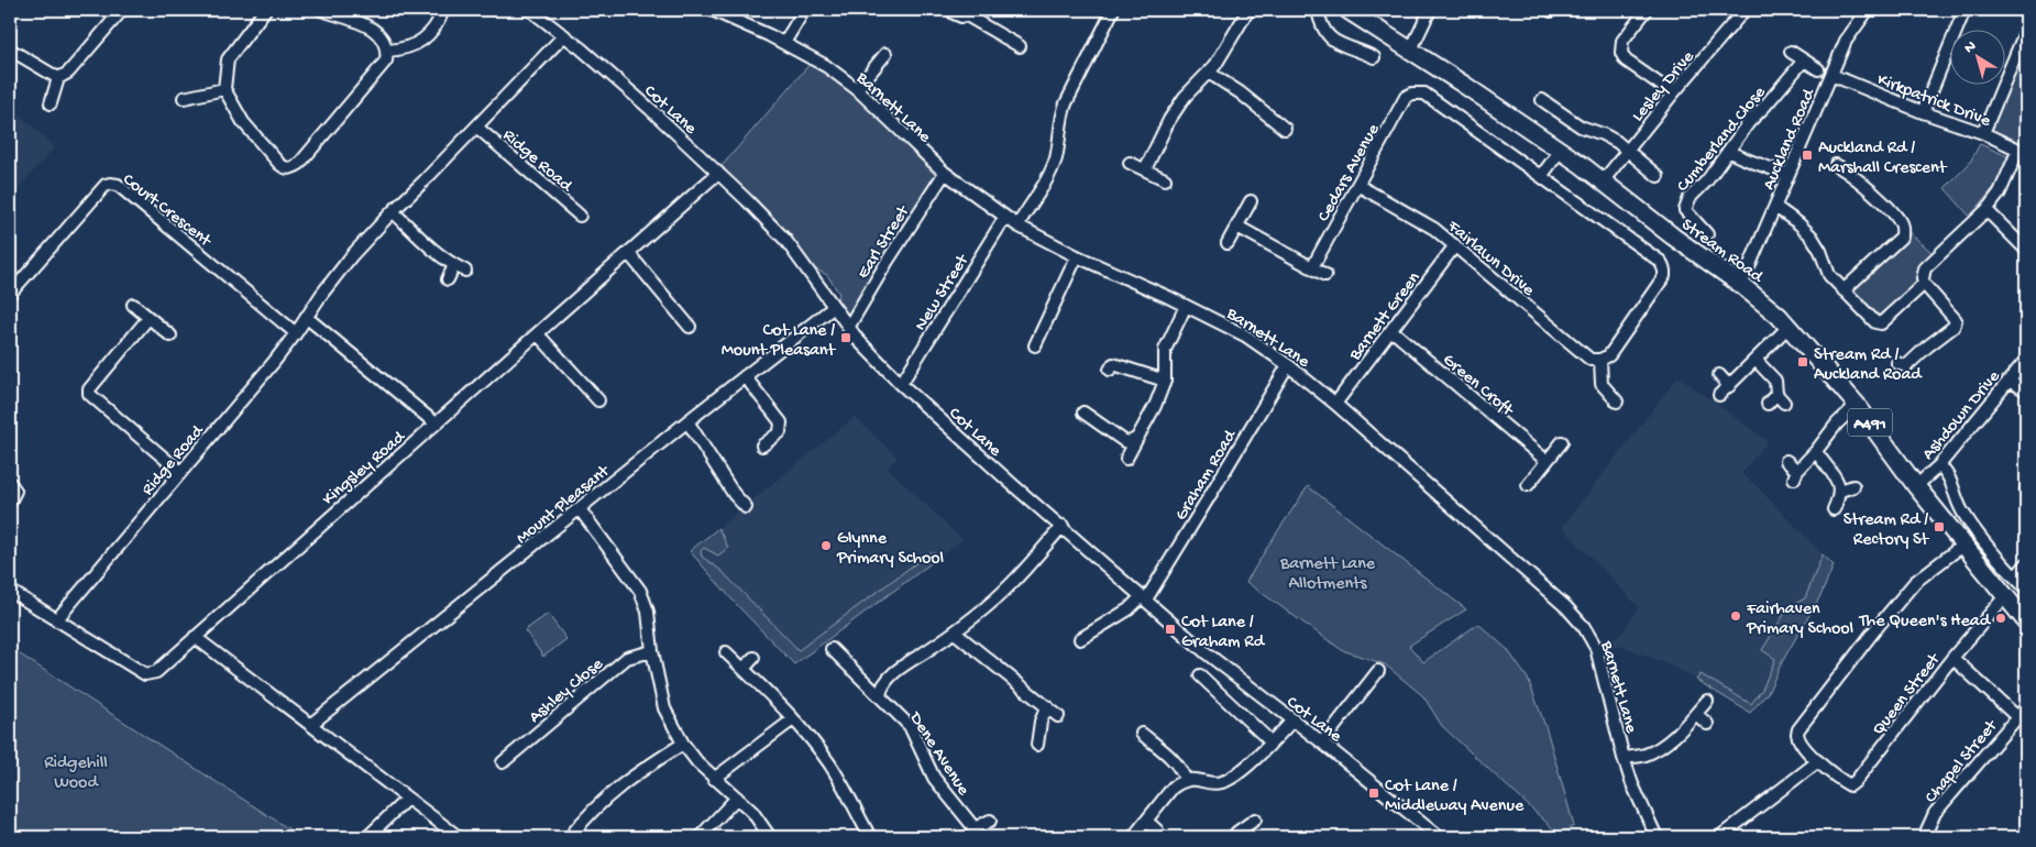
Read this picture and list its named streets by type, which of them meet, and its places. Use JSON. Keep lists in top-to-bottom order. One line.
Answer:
{"streets":{"highway":["Stream Road","A491"],"street":["Lesley Drive","Kirkpatrick Drive","Barnett Lane","Cot Lane","Cumberland Close","Auckland Road","Ridge Road","Cedars Avenue","Court Crescent","Earl Street","Fairlawn Drive","New Street","Barnett Green","Green Croft","Ashdown Drive","Kingsley Road","Graham Road","Mount Pleasant","Ashley Close","Queen Street","Dene Avenue","Chapel Street"]},"crossings":[["Lesley Drive","Stream Road"],["Kirkpatrick Drive","Auckland Road"],["Barnett Lane","Earl Street"],["Barnett Lane","New Street"],["Barnett Lane","Barnett Green"],["Barnett Lane","Graham Road"],["Cot Lane","Ridge Road"],["Cot Lane","Earl Street"],["Cot Lane","New Street"],["Cot Lane","Kingsley Road"],["Cot Lane","Graham Road"],["Cot Lane","Mount Pleasant"],["Auckland Road","Stream Road"],["Ridge Road","Court Crescent"],["Ridge Road","Kingsley Road"],["Cedars Avenue","Fairlawn Drive"],["Stream Road","Ashdown Drive"],["Stream Road","A491"],["Stream Road","Queen Street"],["Fairlawn Drive","Barnett Green"],["Barnett Green","Green Croft"],["A491","Queen Street"]],"parks":["Barnett Lane Allotments","Ridgehill Wood"],"places":{"transit":["Auckland Rd / Marshall Crescent","Cot Lane / Mount Pleasant","Stream Rd / Auckland Road","Stream Rd / Rectory St","Cot Lane / Graham Rd","Cot Lane / Middleway Avenue"],"other":["Glynne Primary School","Fairhaven Primary School","The Queen's Head"]},"north":"top left"}
